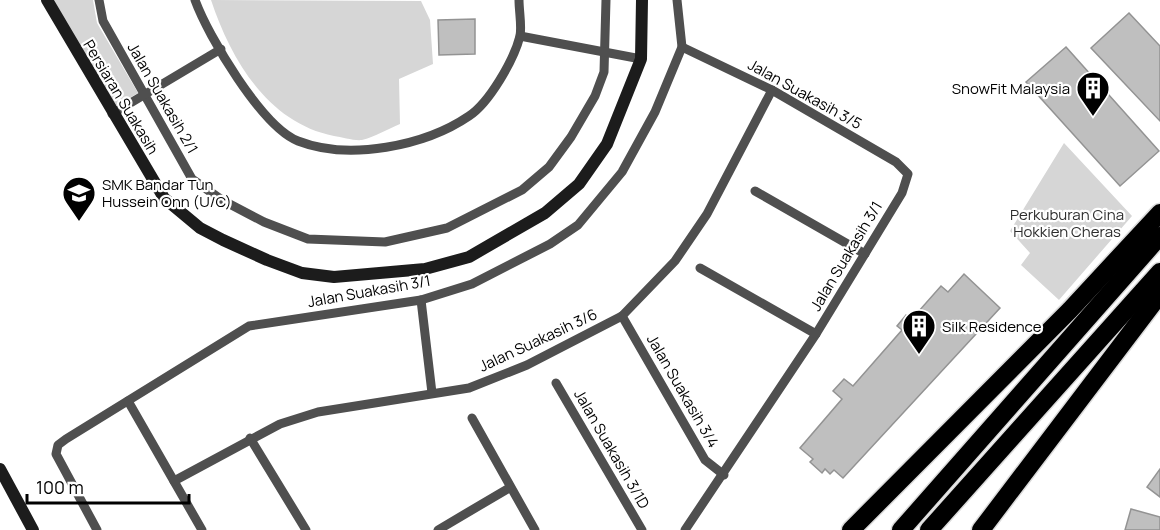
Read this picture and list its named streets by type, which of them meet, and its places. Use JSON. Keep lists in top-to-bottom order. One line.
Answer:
{"streets":{"street":["Jalan Suakasih 3/5","Persiaran Suakasih","Jalan Suakasih 2/1","Jalan Suakasih 3/1","Jalan Suakasih 3/6","Jalan Suakasih 3/4","Jalan Suakasih 3/1D"]},"crossings":[["Jalan Suakasih 3/5","Jalan Suakasih 3/1"],["Jalan Suakasih 3/5","Jalan Suakasih 3/6"],["Jalan Suakasih 3/1","Jalan Suakasih 3/4"],["Jalan Suakasih 3/6","Jalan Suakasih 3/4"]],"parks":["Perkuburan Cina Hokkien Cheras"],"places":{"building":["SnowFit Malaysia","Silk Residence"],"school or university":["SMK Bandar Tun Hussein Onn (U/C)"]},"scale_bar":"100 m"}
